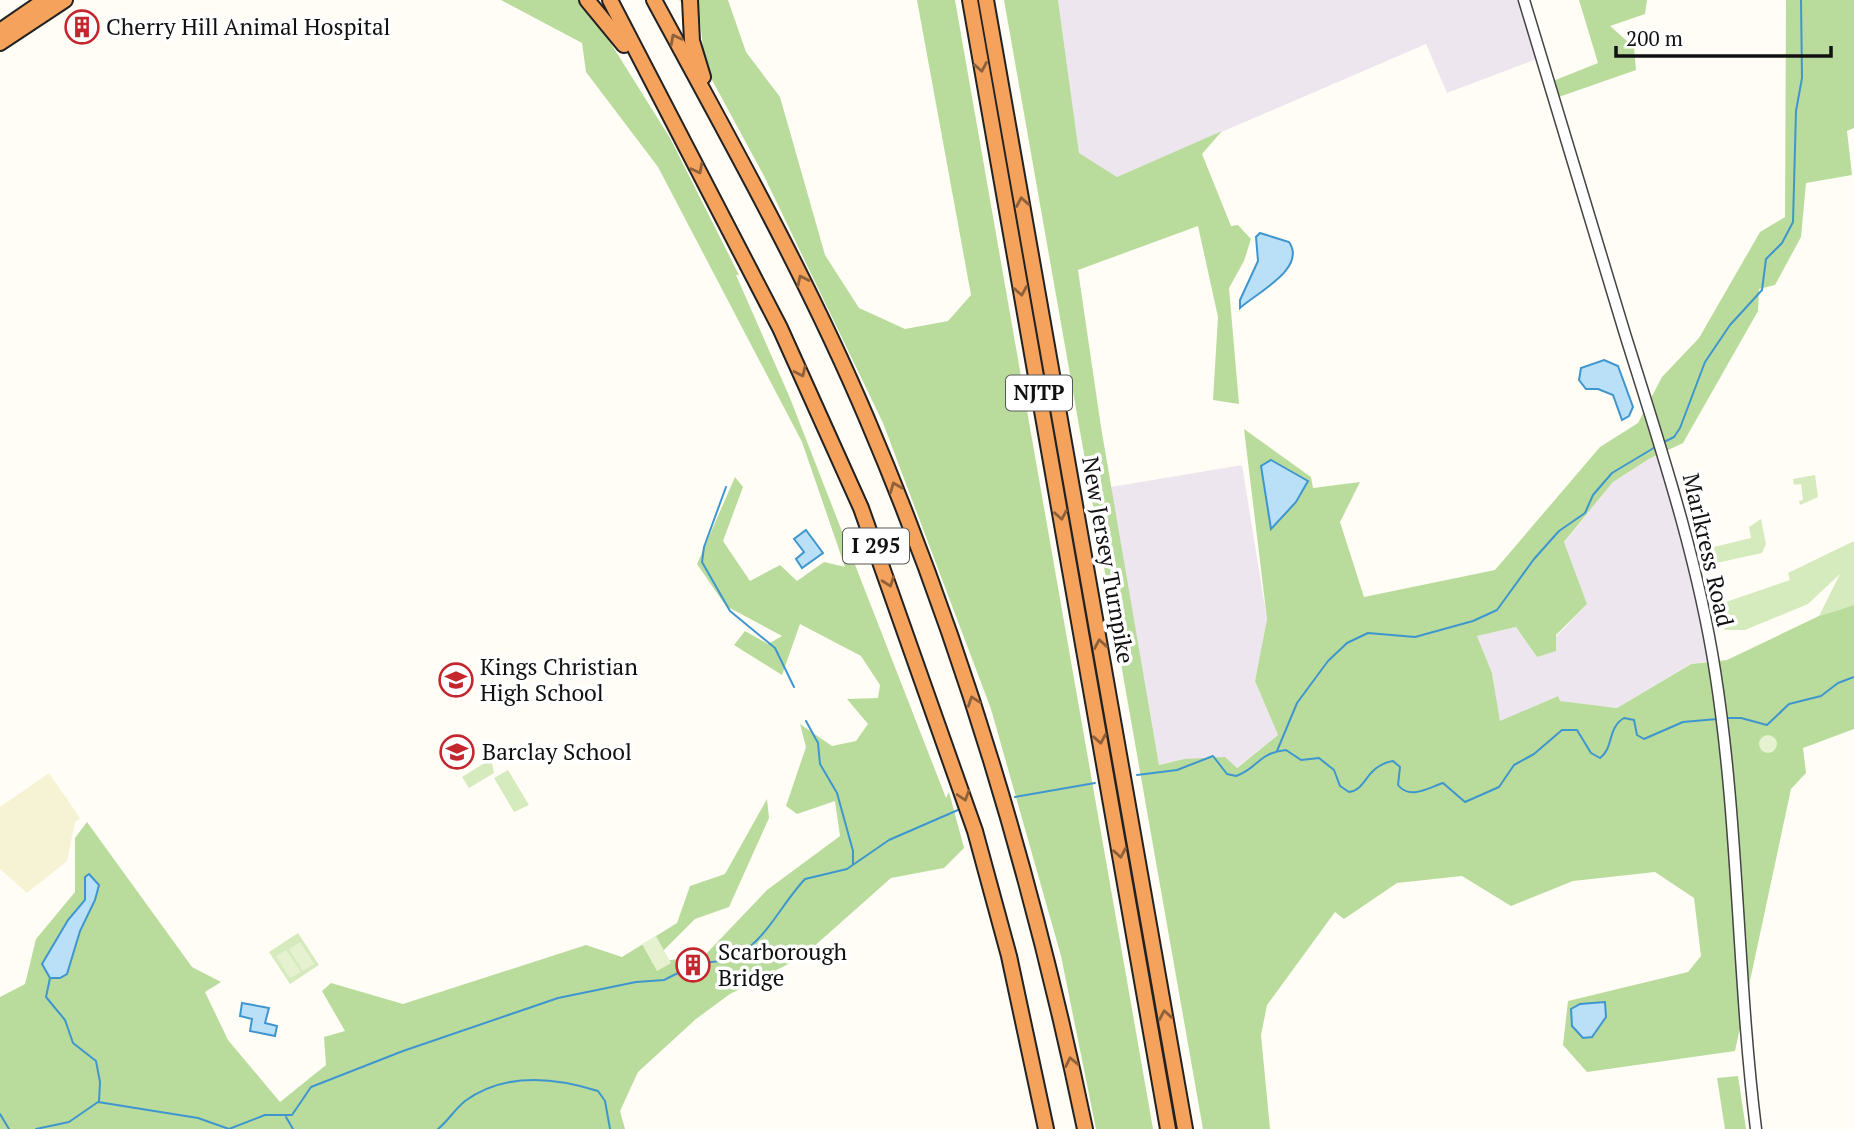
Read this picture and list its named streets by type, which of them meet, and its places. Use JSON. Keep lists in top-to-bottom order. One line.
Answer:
{"streets":{"highway":["NJTP","I 295","New Jersey Turnpike"],"street":["Marlkress Road"]},"places":{"building":["Cherry Hill Animal Hospital","Scarborough Bridge"],"school or university":["Kings Christian High School","Barclay School"]},"scale_bar":"200 m"}
